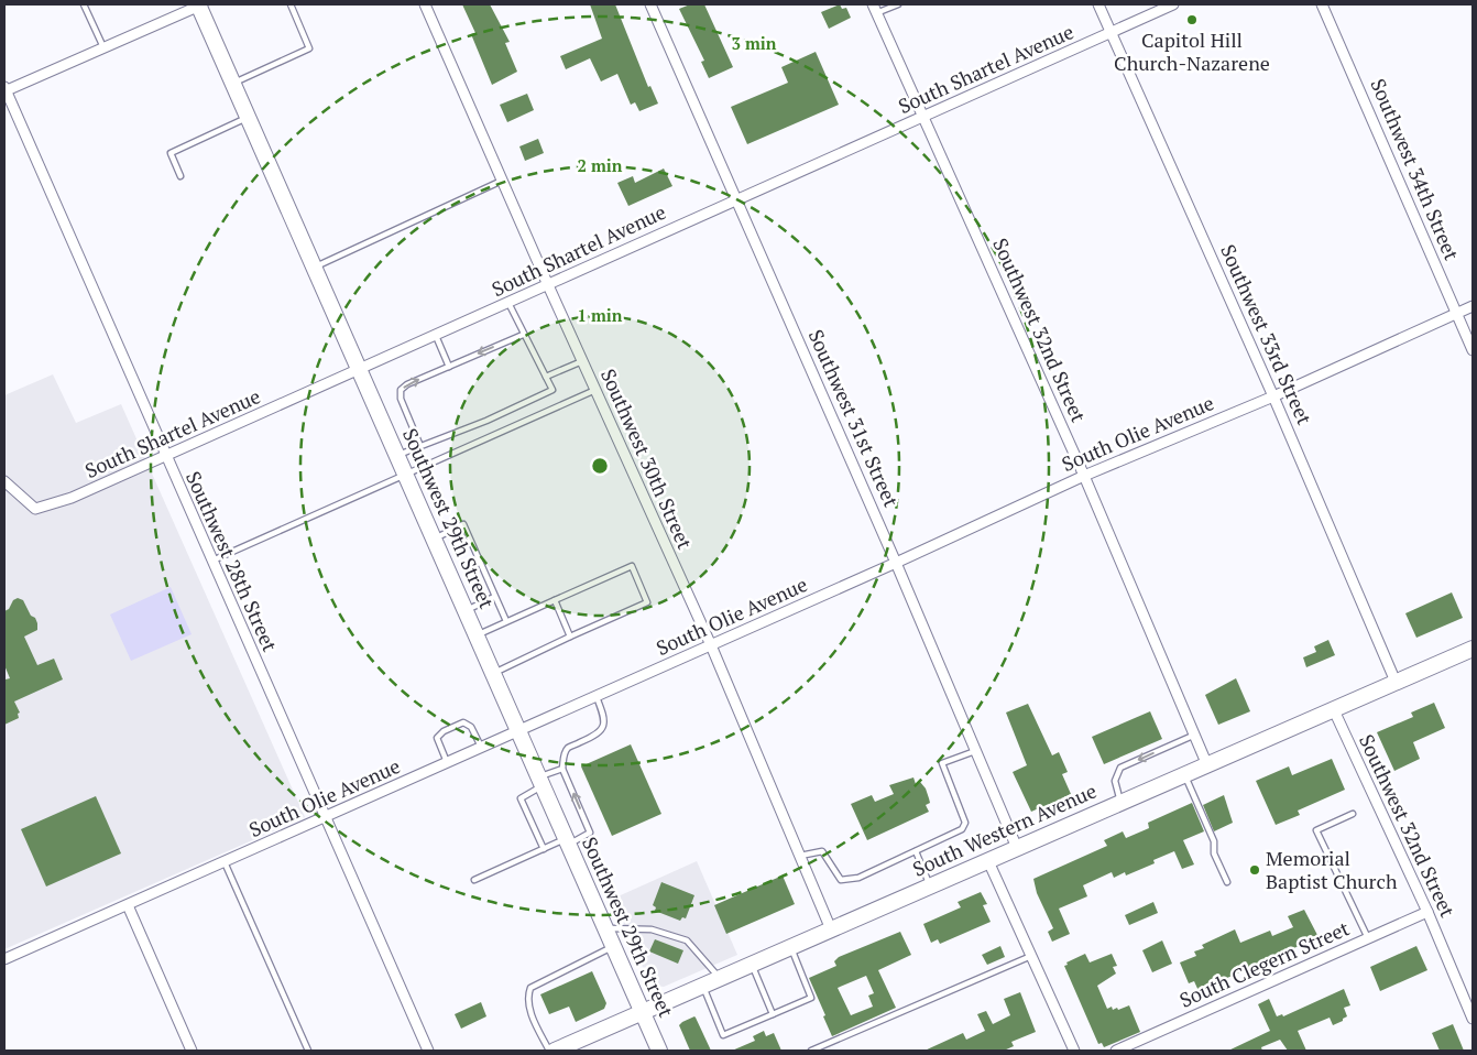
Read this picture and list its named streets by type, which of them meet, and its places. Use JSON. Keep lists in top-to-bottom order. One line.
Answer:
{"streets":{"main road":["Southwest 29th Street","South Western Avenue"],"street":["South Shartel Avenue","Southwest 34th Street","Southwest 32nd Street","Southwest 33rd Street","Southwest 31st Street","South Olie Avenue","Southwest 30th Street","Southwest 28th Street","South Clegern Street"]},"crossings":[["South Shartel Avenue","Southwest 32nd Street"],["South Shartel Avenue","Southwest 33rd Street"],["South Shartel Avenue","Southwest 31st Street"],["South Shartel Avenue","Southwest 30th Street"],["South Shartel Avenue","Southwest 29th Street"],["South Shartel Avenue","Southwest 28th Street"],["Southwest 34th Street","South Olie Avenue"],["Southwest 32nd Street","South Olie Avenue"],["Southwest 32nd Street","South Western Avenue"],["Southwest 32nd Street","South Clegern Street"],["Southwest 33rd Street","South Olie Avenue"],["Southwest 33rd Street","South Western Avenue"],["Southwest 31st Street","South Olie Avenue"],["Southwest 31st Street","South Western Avenue"],["South Olie Avenue","Southwest 30th Street"],["South Olie Avenue","Southwest 29th Street"],["South Olie Avenue","Southwest 28th Street"],["Southwest 30th Street","South Western Avenue"],["Southwest 29th Street","South Western Avenue"]],"places":["Capitol Hill Church-Nazarene","Memorial Baptist Church"],"rings":["3 min","2 min","1 min"]}
